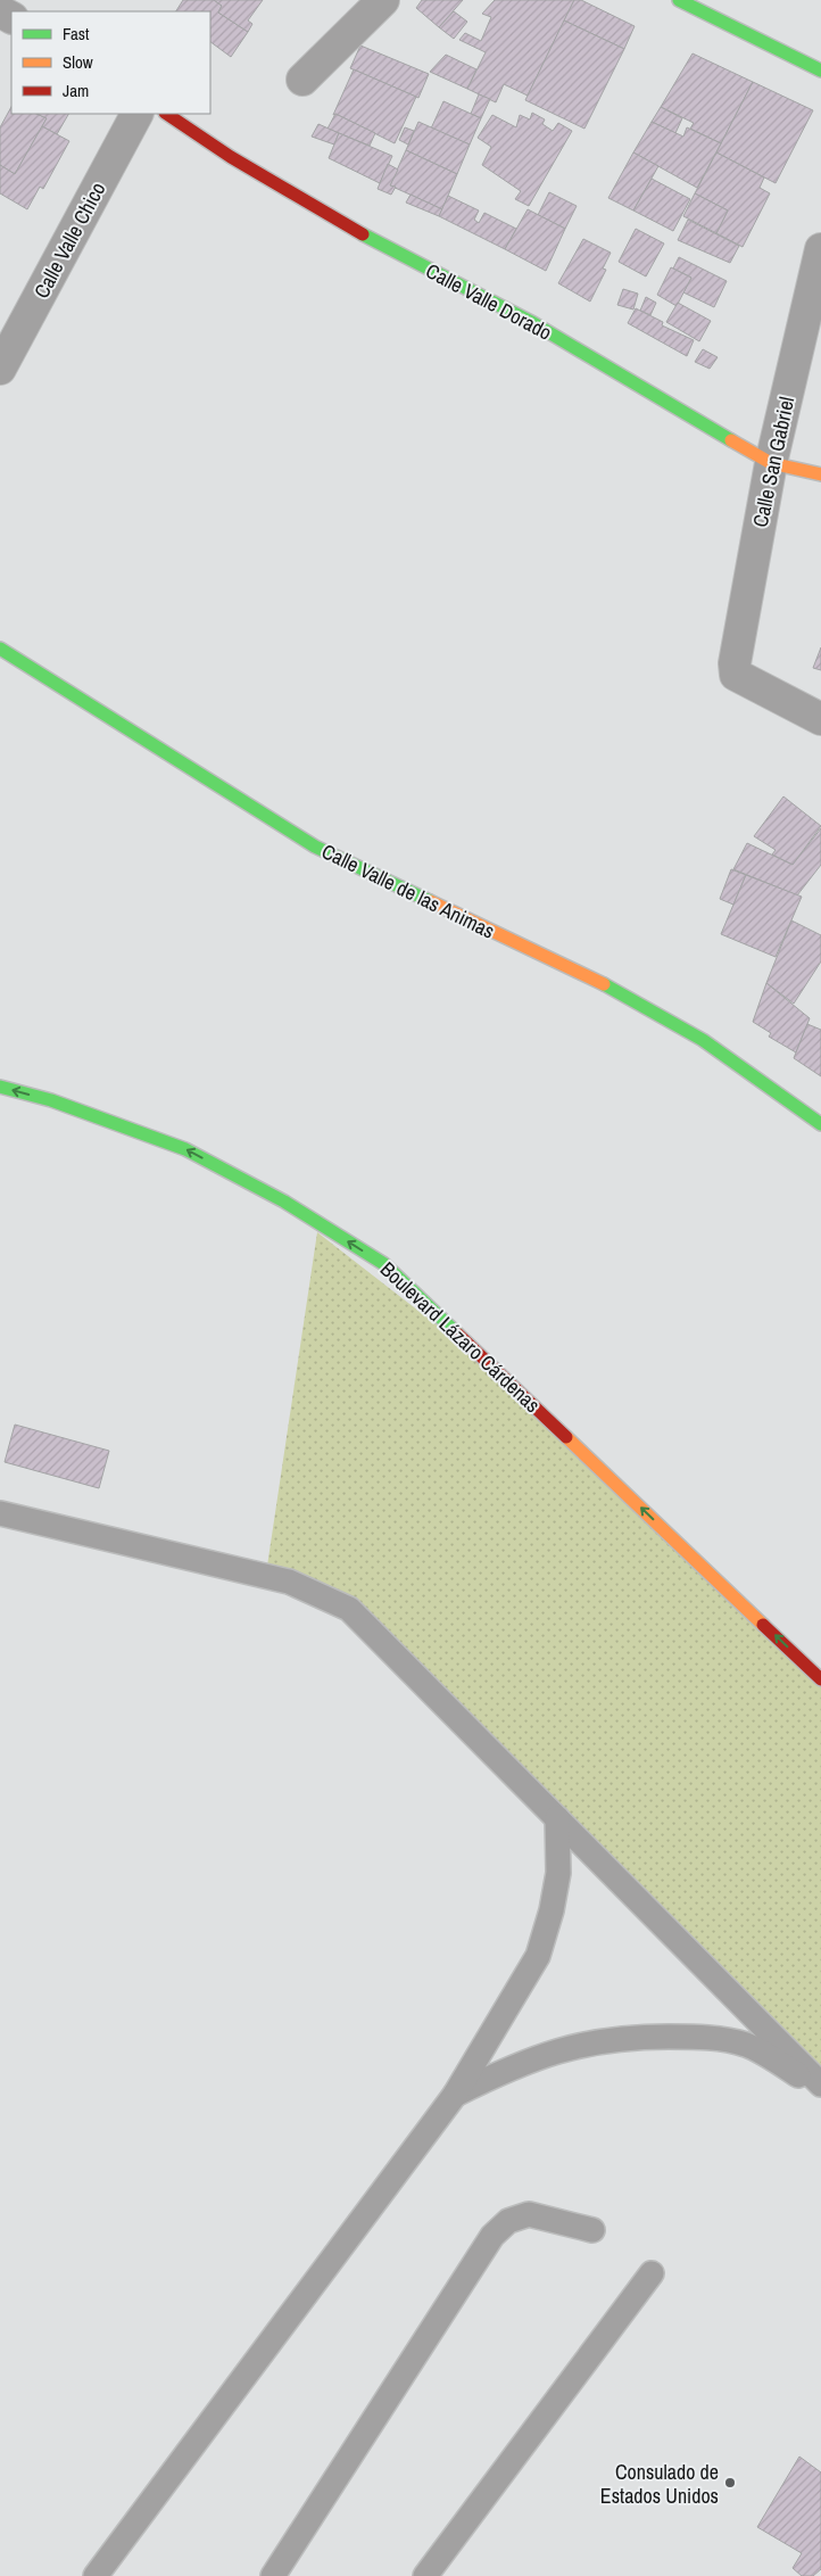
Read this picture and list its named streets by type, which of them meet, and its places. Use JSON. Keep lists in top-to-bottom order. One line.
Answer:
{"streets":{"main road":["Calle Valle Dorado","Calle Valle de las Animas","Boulevard Lázaro Cárdenas"],"street":["Calle Valle Chico","Calle San Gabriel"]},"crossings":[["Calle Valle Dorado","Calle San Gabriel"]],"one_way":["Boulevard Lázaro Cárdenas"],"places":["Consulado de Estados Unidos"],"legend":["Fast","Slow","Jam"]}
